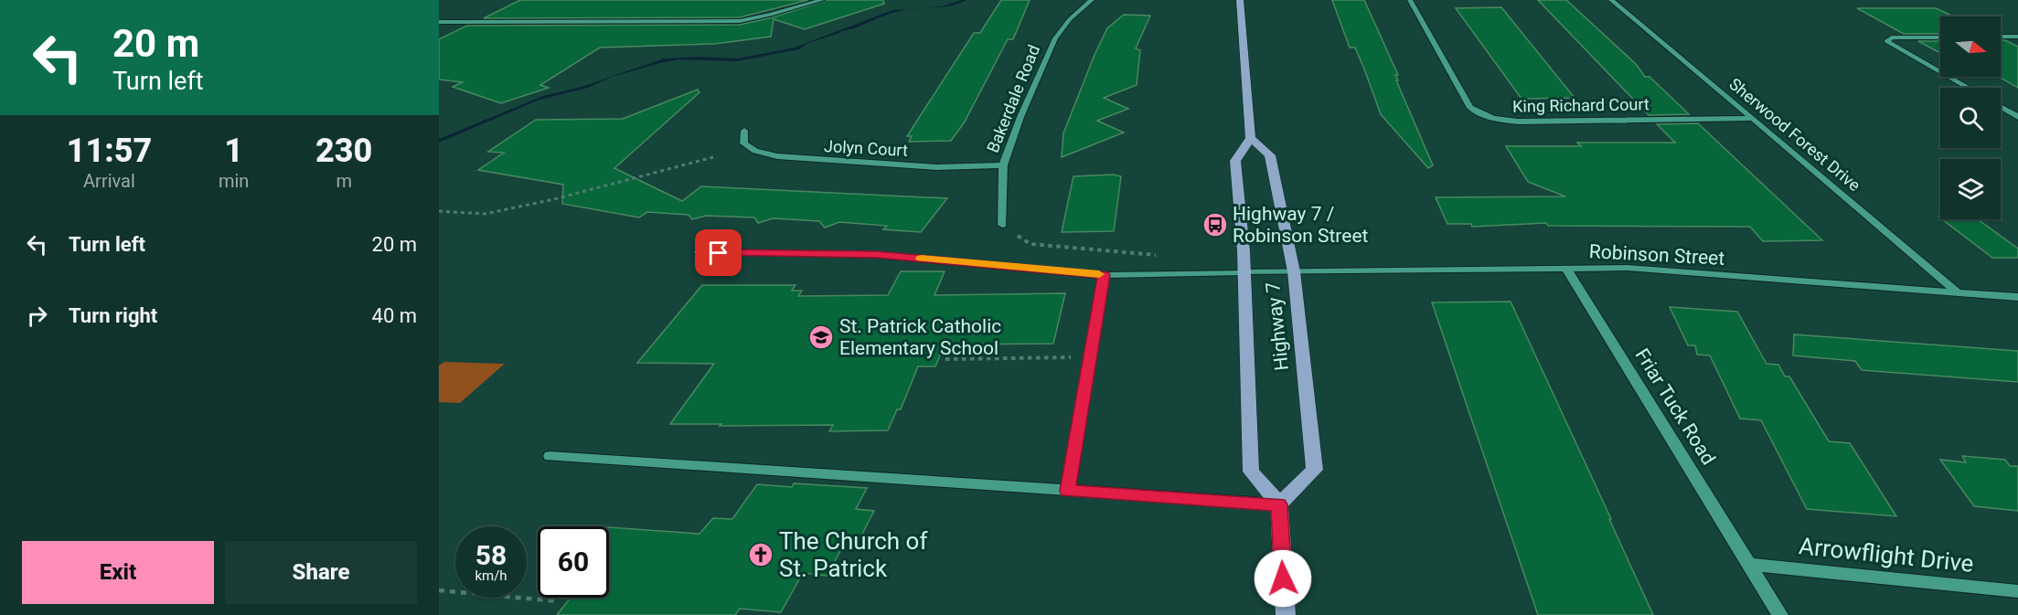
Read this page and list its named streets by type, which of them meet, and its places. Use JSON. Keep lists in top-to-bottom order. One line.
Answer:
{"streets":{"main road":["Highway 7"],"street":["Bakerdale Road","King Richard Court","Sherwood Forest Drive","Jolyn Court","Robinson Street","Friar Tuck Road","Arrowflight Drive"]},"crossings":[["Bakerdale Road","Jolyn Court"],["King Richard Court","Sherwood Forest Drive"],["Sherwood Forest Drive","Robinson Street"],["Robinson Street","Highway 7"],["Robinson Street","Friar Tuck Road"],["Friar Tuck Road","Arrowflight Drive"]],"places":{"bus stop":["Highway 7 / Robinson Street"],"school or university":["St. Patrick Catholic Elementary School"],"church":["The Church of St. Patrick"]},"north":"right","page":{"turn":["20 m","Turn left"],"eta":["11:57","Arrival","1","min","230","m"],"list":[{"name":"Turn left","value":"20 m"},{"name":"Turn right","value":"40 m"}],"speed":"58 km/h","limit":"60","buttons":["Exit","Share"]}}
